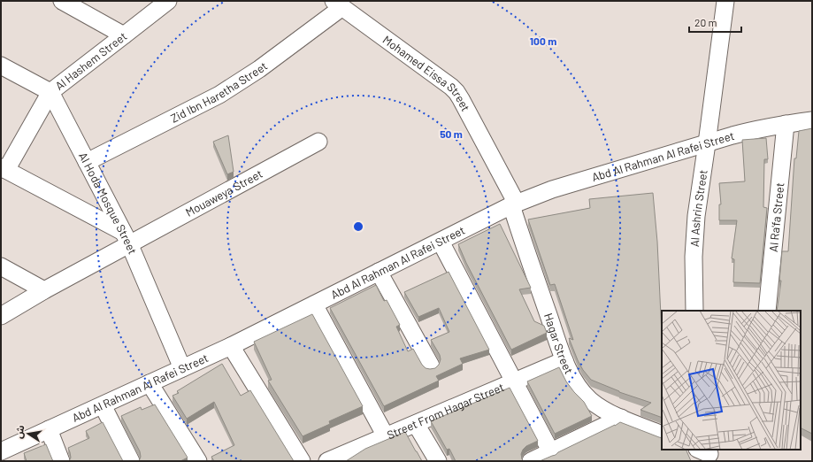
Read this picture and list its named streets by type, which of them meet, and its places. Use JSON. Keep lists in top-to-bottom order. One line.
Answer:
{"streets":{"street":["Al Hashem Street","Mohamed Eissa Street","Zid Ibn Haretha Street","Abd Al Rahman Al Rafei Street","Mouaweya Street","Al Hoda Mosque Street","Al Ashrin Street","Al Ra'fa Street","Hagar Street","Street From Hagar Street"]},"crossings":[["Al Hashem Street","Al Hoda Mosque Street"],["Mohamed Eissa Street","Zid Ibn Haretha Street"],["Mohamed Eissa Street","Abd Al Rahman Al Rafei Street"],["Mohamed Eissa Street","Hagar Street"],["Zid Ibn Haretha Street","Al Hoda Mosque Street"],["Abd Al Rahman Al Rafei Street","Al Hoda Mosque Street"],["Abd Al Rahman Al Rafei Street","Al Ashrin Street"],["Abd Al Rahman Al Rafei Street","Al Ra'fa Street"],["Abd Al Rahman Al Rafei Street","Hagar Street"],["Mouaweya Street","Al Hoda Mosque Street"],["Hagar Street","Street From Hagar Street"]],"scale_bar":"20 m","north":"left","rings":["100 m","50 m"]}
